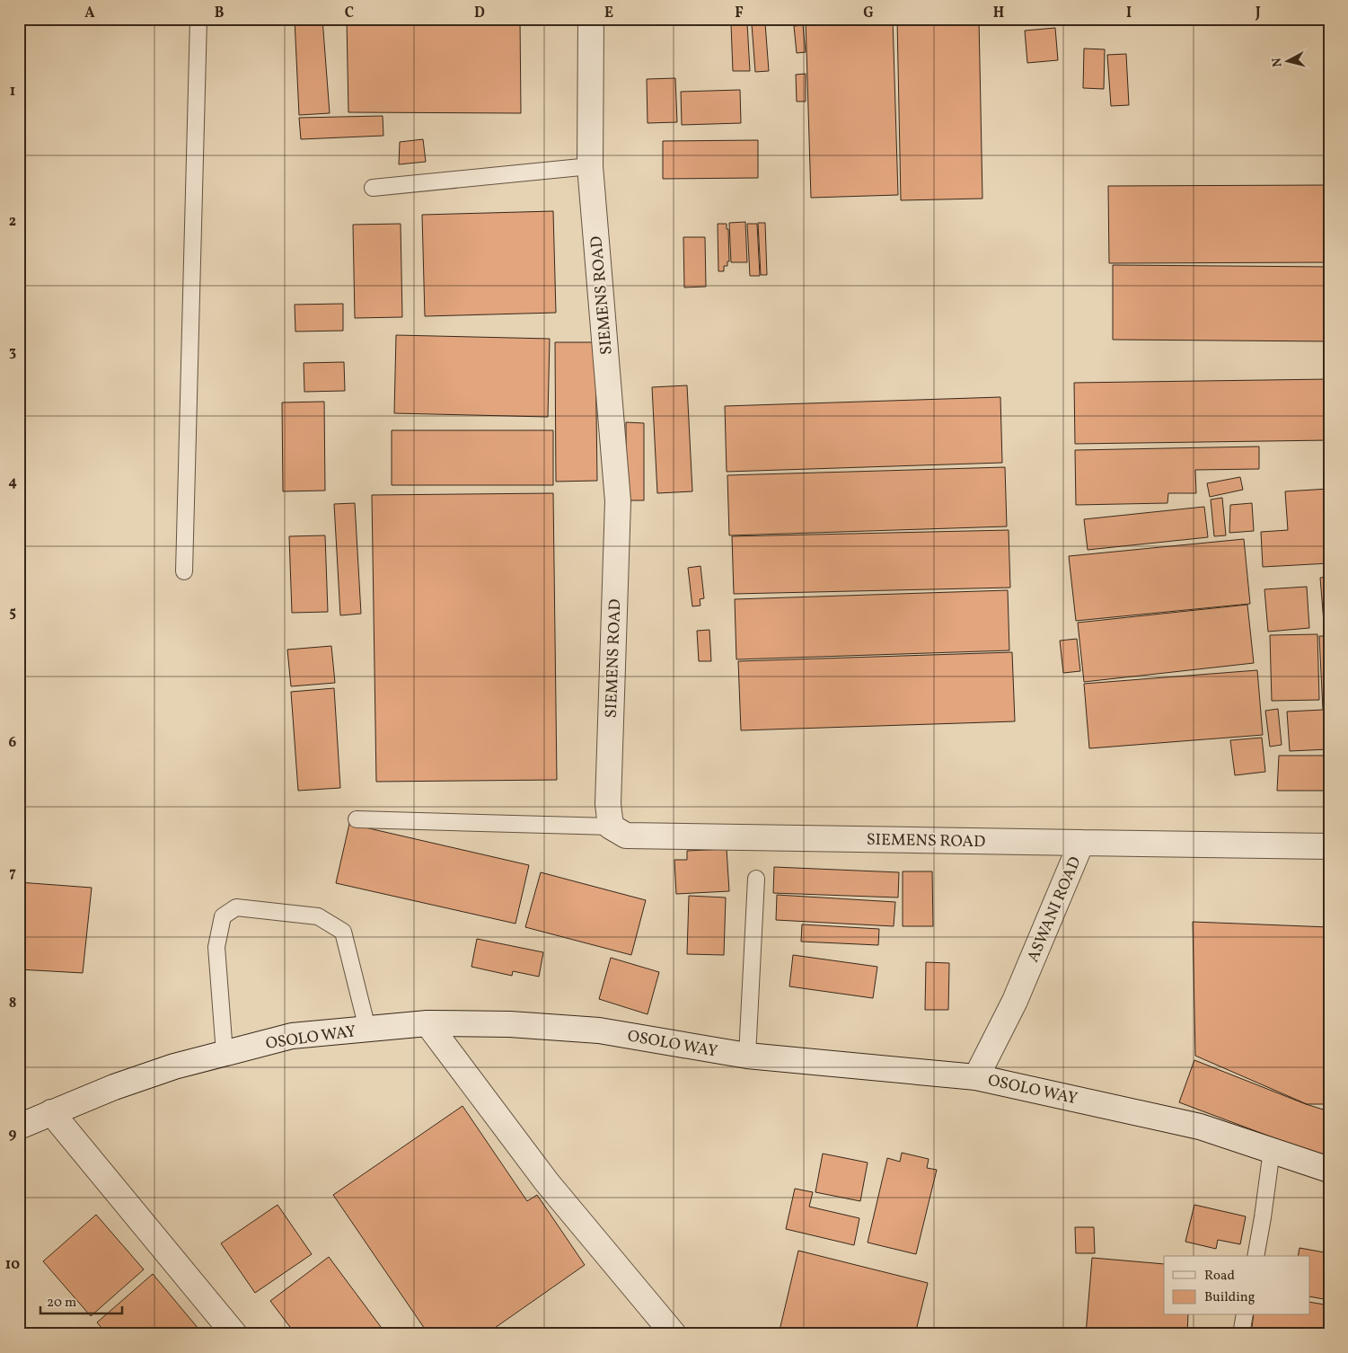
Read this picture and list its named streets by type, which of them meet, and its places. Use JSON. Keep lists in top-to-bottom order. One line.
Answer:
{"streets":{"street":["SIEMENS ROAD","ASWANI ROAD","OSOLO WAY"]},"crossings":[["SIEMENS ROAD","ASWANI ROAD"],["ASWANI ROAD","OSOLO WAY"]],"legend":["Road","Building"],"scale_bar":"20 m","north":"left","grid":{"columns":["A","B","C","D","E","F","G","H","I","J"],"rows":["1","2","3","4","5","6","7","8","9","10"]}}
